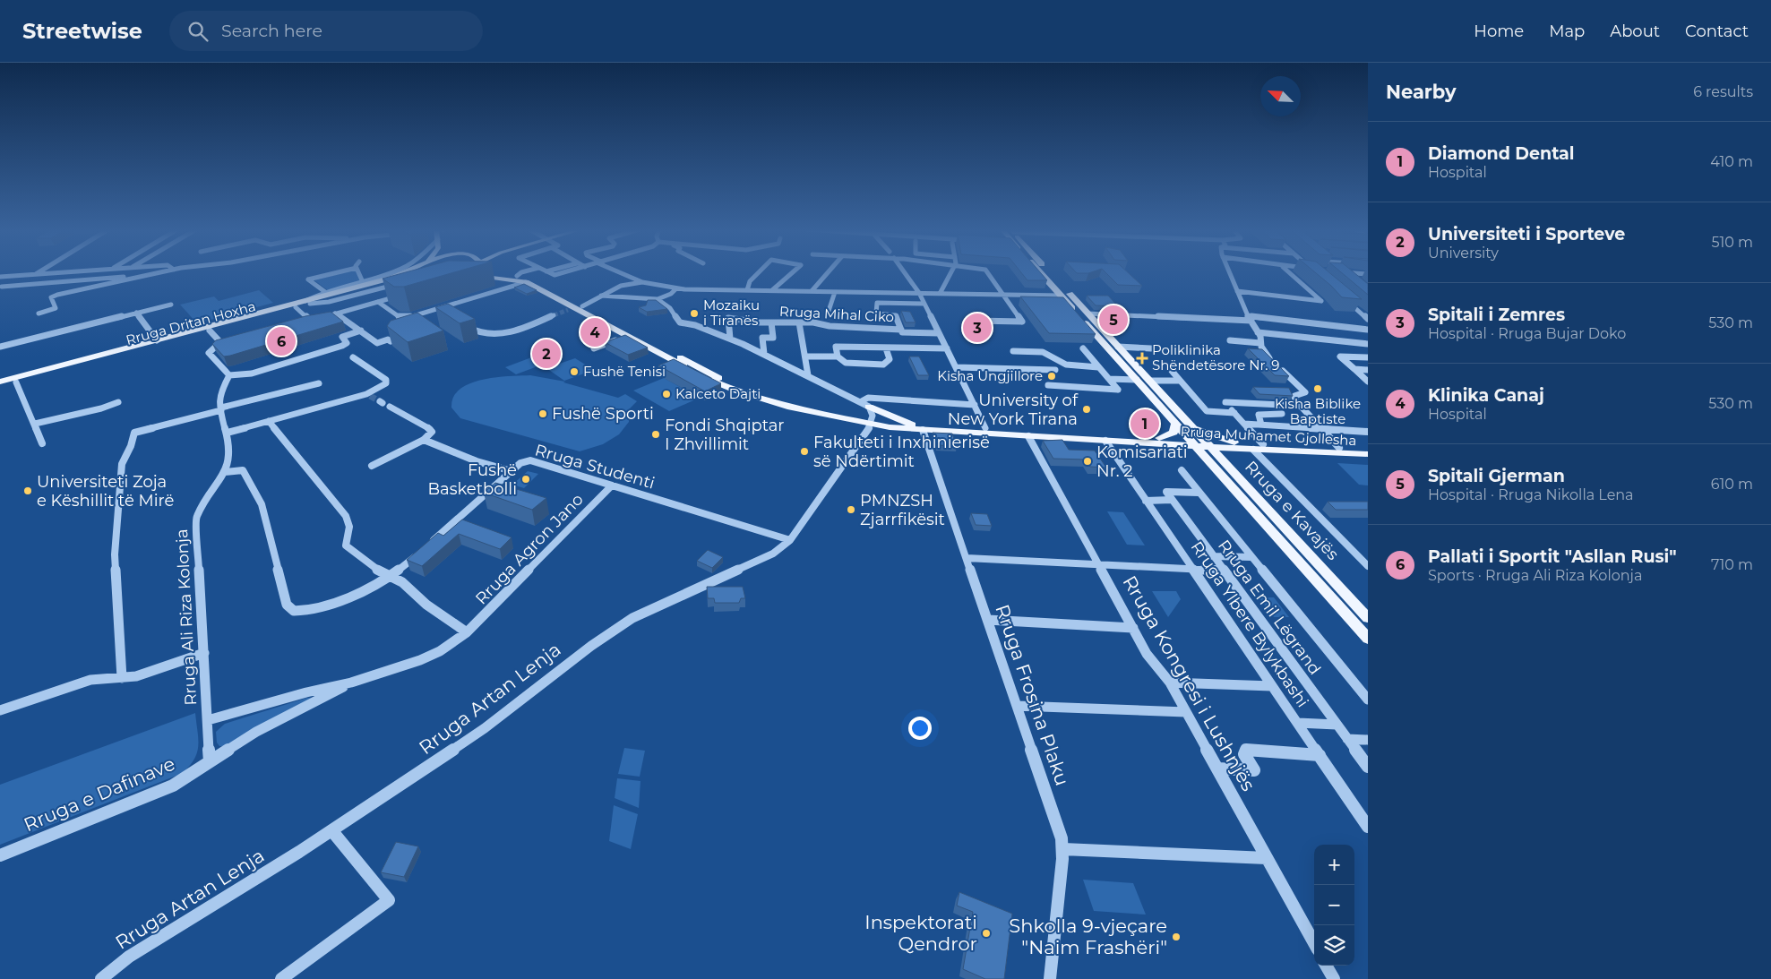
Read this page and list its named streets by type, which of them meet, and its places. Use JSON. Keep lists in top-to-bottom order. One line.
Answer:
{"streets":{"main road":["Rruga Dritan Hoxha","Rruga Muhamet Gjollesha","Rruga e Kavajës"],"street":["Rruga Mihal Ciko","Rruga Studenti","Rruga Agron Jano","Rruga Emil Lëgrand","Rruga Ali Riza Kolonja","Rruga Ylbere Bylykbashi","Rruga Kongresi i Lushnjës","Rruga Frosina Plaku","Rruga Artan Lenja","Rruga e Dafinave"]},"crossings":[["Rruga Muhamet Gjollesha","Rruga e Kavajës"],["Rruga Muhamet Gjollesha","Rruga Ylbere Bylykbashi"],["Rruga Muhamet Gjollesha","Rruga Kongresi i Lushnjës"],["Rruga Muhamet Gjollesha","Rruga Frosina Plaku"],["Rruga Muhamet Gjollesha","Rruga Artan Lenja"],["Rruga Studenti","Rruga Agron Jano"],["Rruga Studenti","Rruga Ali Riza Kolonja"],["Rruga Studenti","Rruga Artan Lenja"],["Rruga Ali Riza Kolonja","Rruga e Dafinave"]],"places":{"other":["Mozaiku i Tiranës","Fushë Tenisi","Kisha Ungjillore","Kisha Biblike Baptiste","Kalceto Dajti","University of New York Tirana","Fushë Sporti","Fondi Shqiptar I Zhvillimit","Fakulteti i Inxhinierisë së Ndërtimit","Komisariati Nr. 2","Fushë Basketbolli","Universiteti Zoja e Këshillit të Mirë","PMNZSH Zjarrfikësit","Inspektorati Qendror","Shkolla 9-vjeçare \"Naim Frashëri\""],"health":["Poliklinika Shëndetësore Nr. 9"]},"north":"top left","page":{"header":"Streetwise","search":"Search here","nav":["Home","Map","About","Contact"],"heading":["Nearby","6 results"],"list":[{"mark":"1","name":"Diamond Dental","note":"Hospital","value":"410 m"},{"mark":"2","name":"Universiteti i Sporteve","note":"University","value":"510 m"},{"mark":"3","name":"Spitali i Zemres","note":"Hospital · Rruga Bujar Doko","value":"530 m"},{"mark":"4","name":"Klinika Canaj","note":"Hospital","value":"530 m"},{"mark":"5","name":"Spitali Gjerman","note":"Hospital · Rruga Nikolla Lena","value":"610 m"},{"mark":"6","name":"Pallati i Sportit \"Asllan Rusi\"","note":"Sports · Rruga Ali Riza Kolonja","value":"710 m"}],"pins":["5","3","4","6","2","1"],"map_buttons":["+","−"]}}
